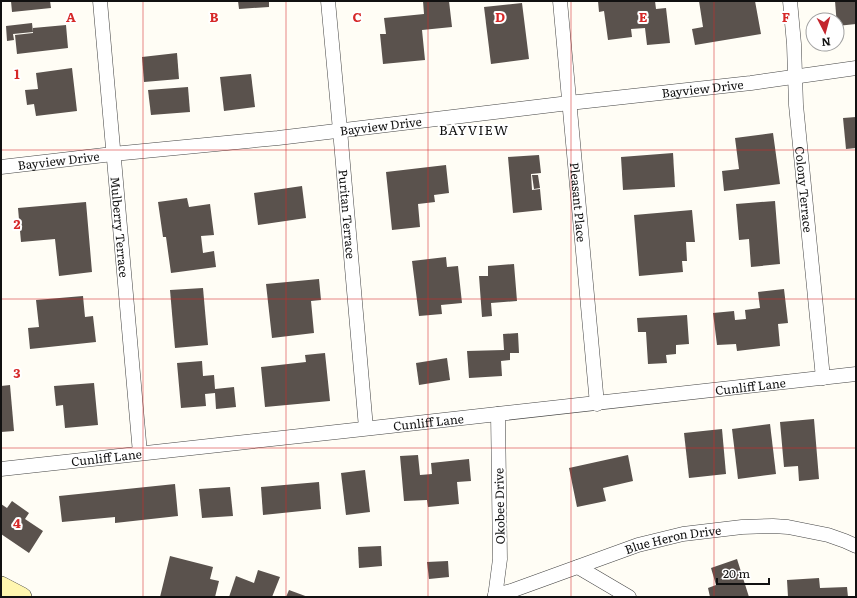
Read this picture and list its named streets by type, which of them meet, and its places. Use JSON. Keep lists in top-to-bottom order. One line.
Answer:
{"streets":{"street":["Bayview Drive","Colony Terrace","Pleasant Place","Puritan Terrace","Mulberry Terrace","Cunliff Lane","Okobee Drive","Blue Heron Drive"]},"crossings":[["Bayview Drive","Colony Terrace"],["Bayview Drive","Pleasant Place"],["Bayview Drive","Puritan Terrace"],["Bayview Drive","Mulberry Terrace"],["Colony Terrace","Cunliff Lane"],["Pleasant Place","Cunliff Lane"],["Puritan Terrace","Cunliff Lane"],["Mulberry Terrace","Cunliff Lane"],["Cunliff Lane","Okobee Drive"],["Okobee Drive","Blue Heron Drive"]],"districts":["BAYVIEW"],"scale_bar":"20 m","north":"bottom","grid":{"columns":["A","B","C","D","E","F"],"rows":["1","2","3","4"]}}
